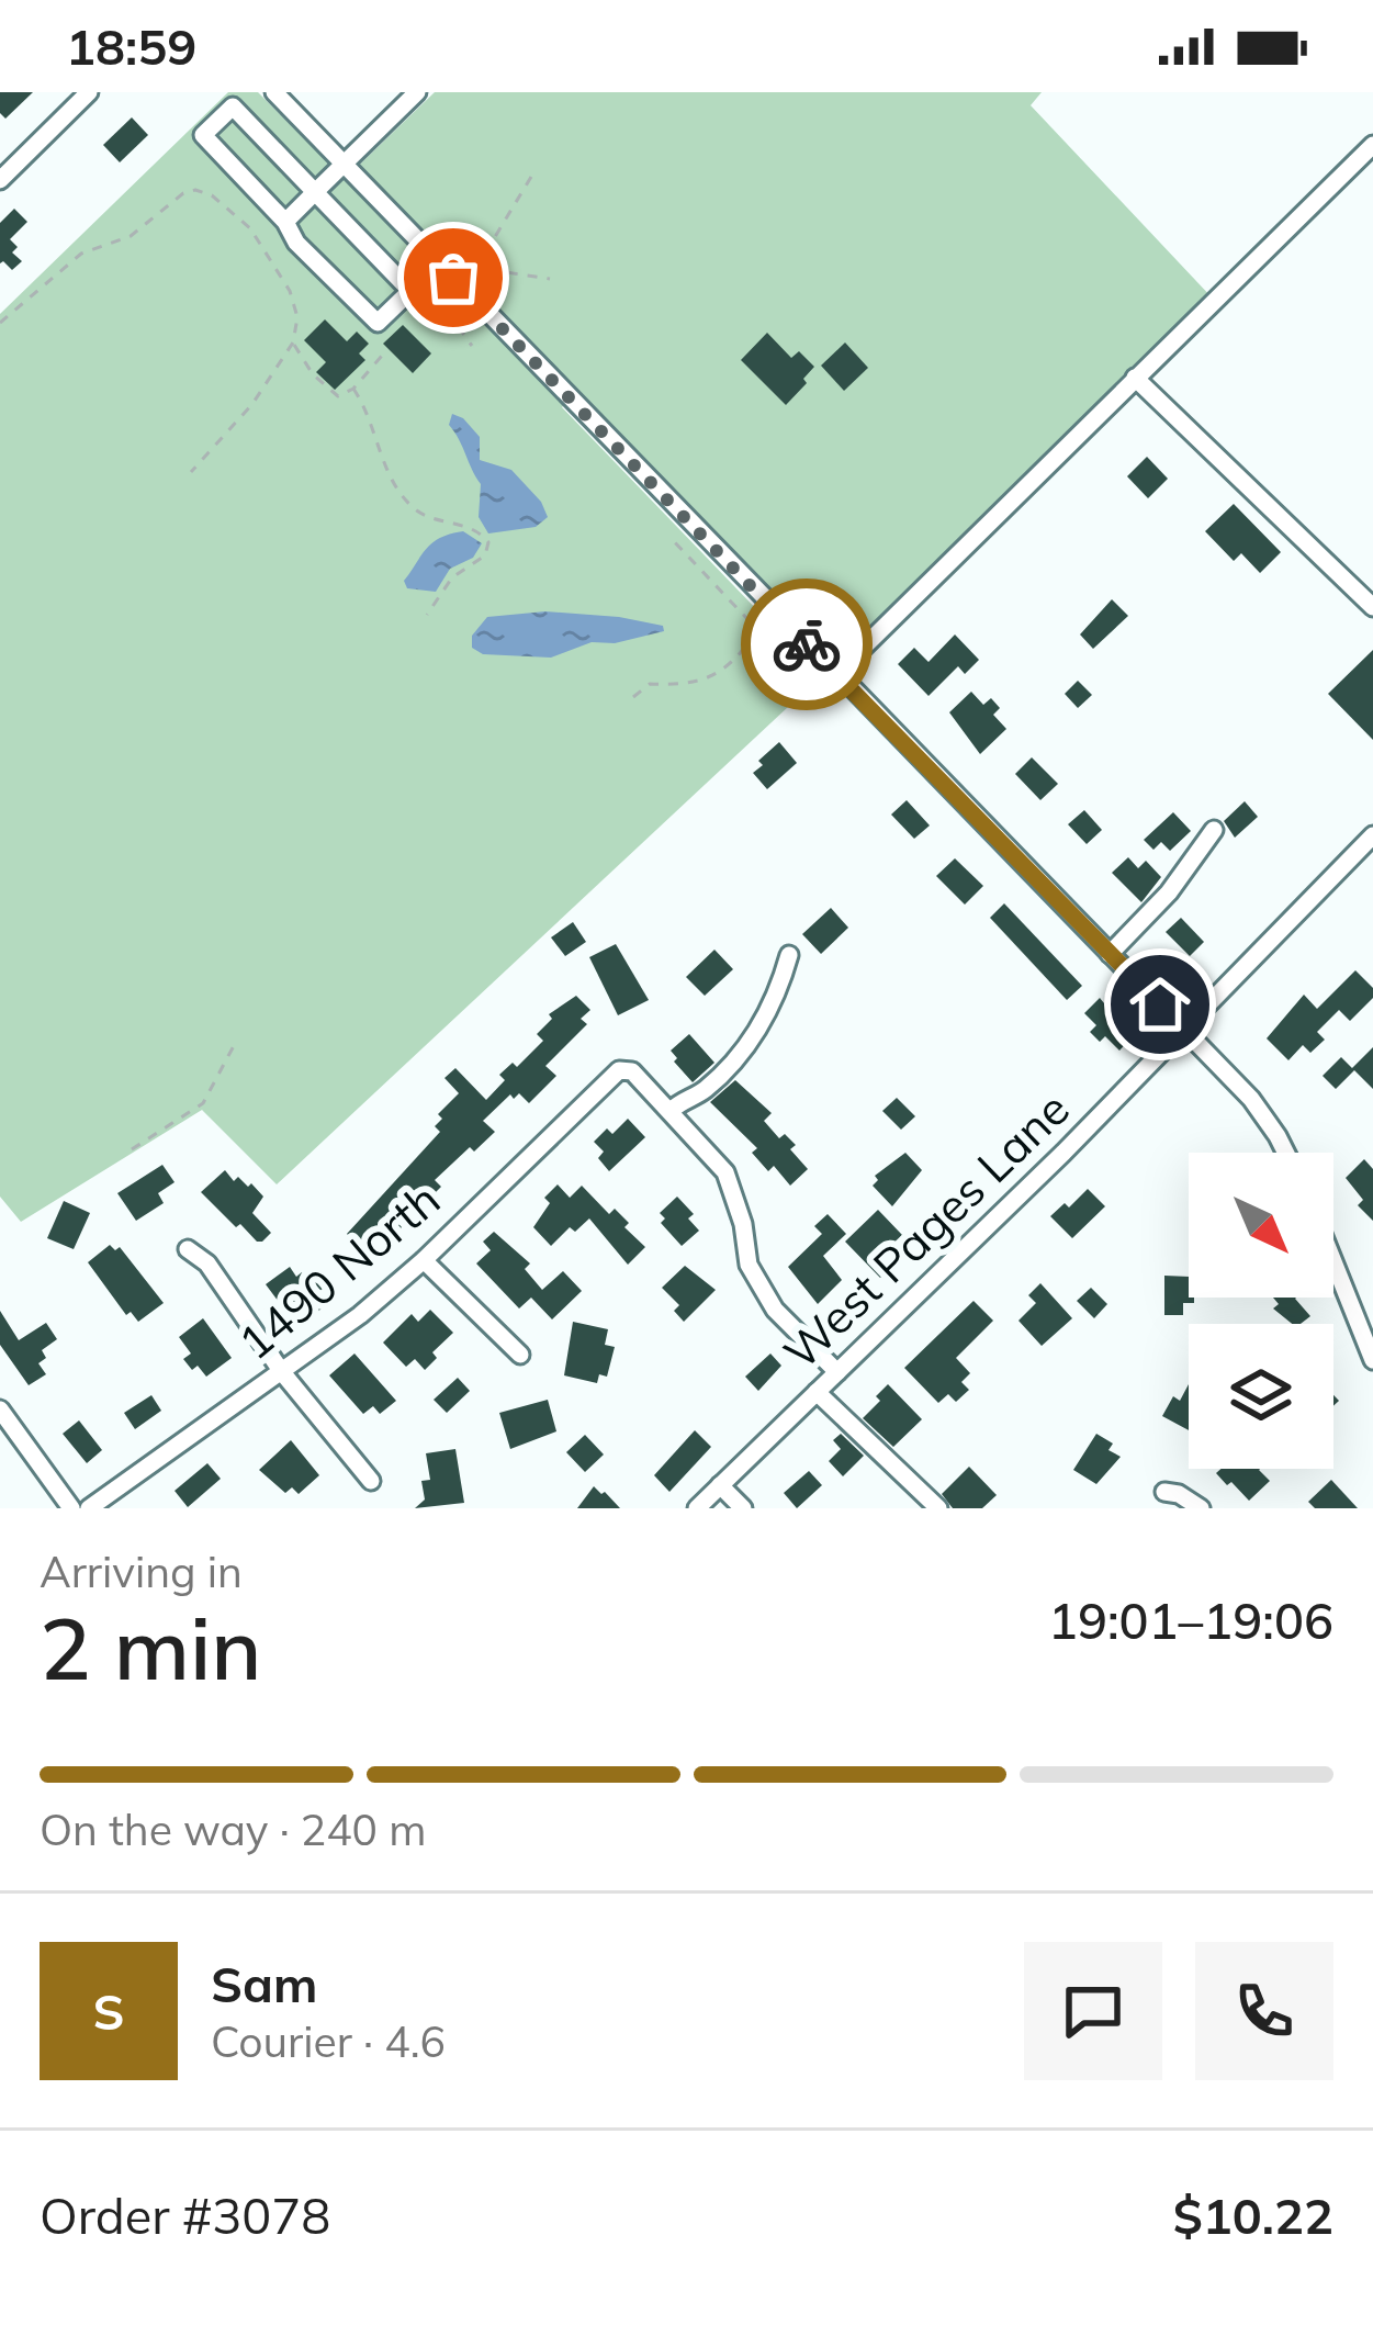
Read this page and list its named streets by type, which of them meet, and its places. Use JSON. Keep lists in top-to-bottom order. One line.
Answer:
{"streets":{"street":["West Pages Lane","1490 North"]},"north":"bottom right","page":{"status":"18:59","heading":["2 min","Arriving in","19:01–19:06"],"panel":["Sam","Courier · 4.6","Order #3078","$10.22"],"bar":"On the way · 240 m","round":"S"}}
